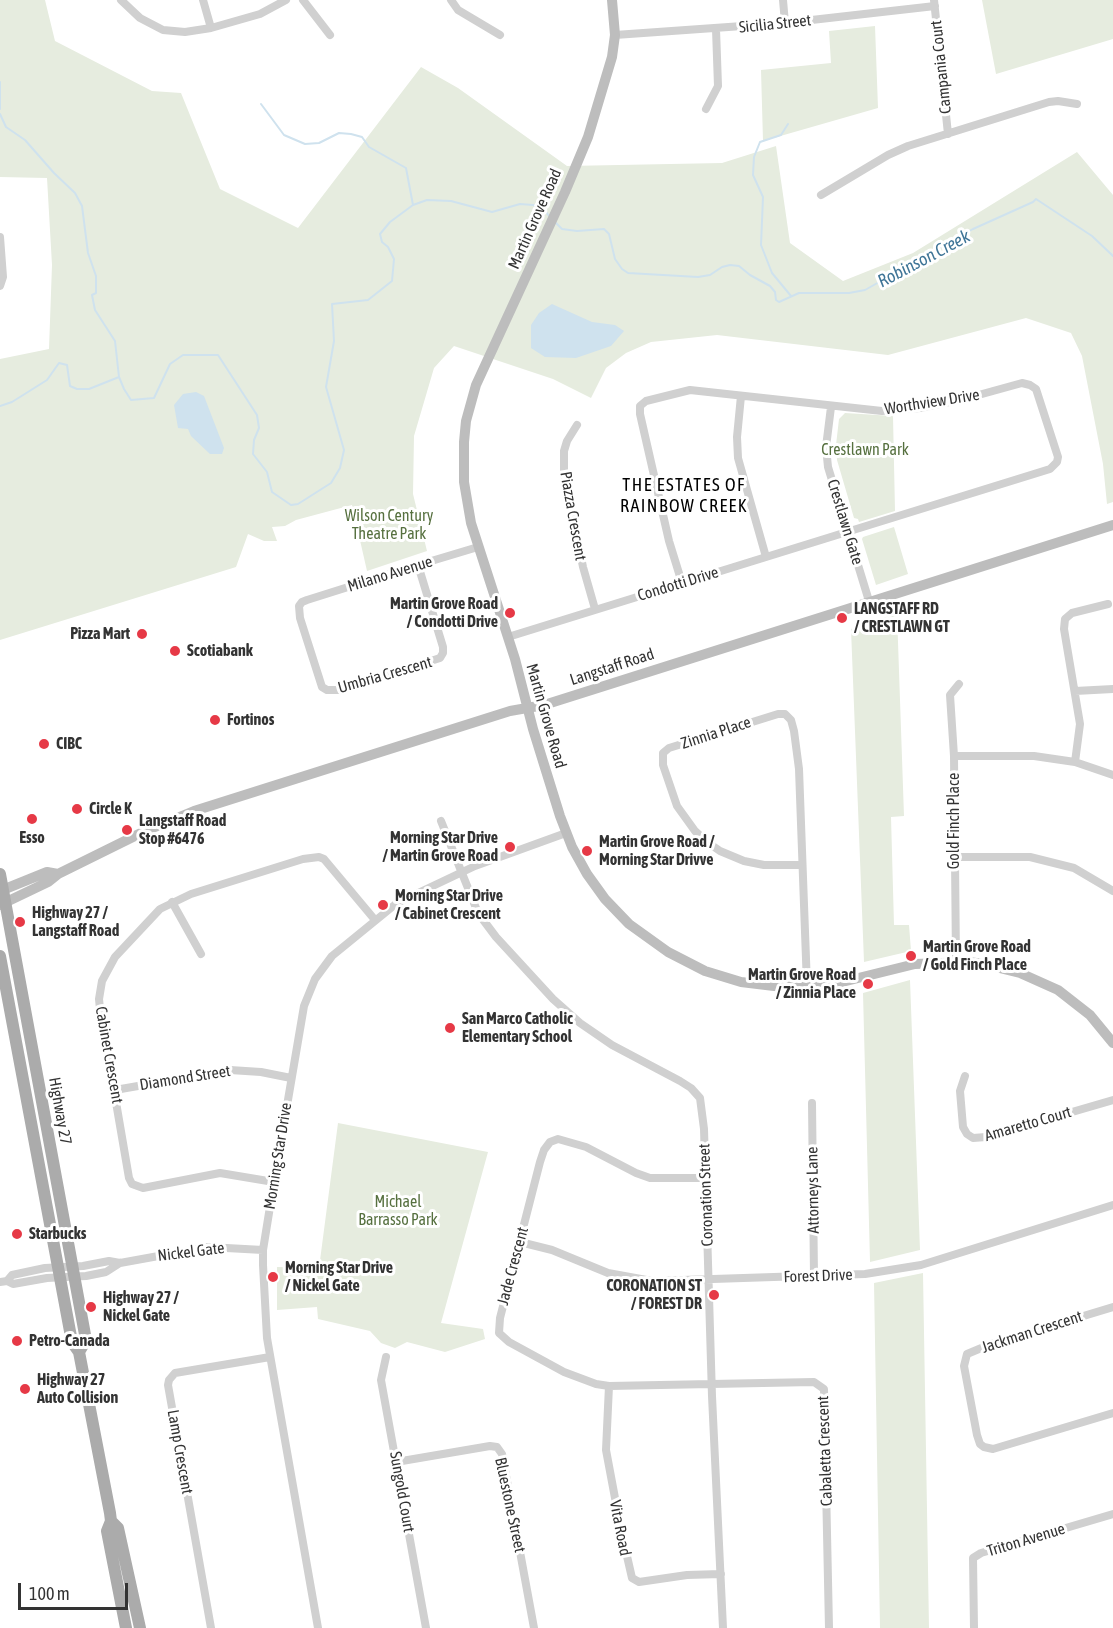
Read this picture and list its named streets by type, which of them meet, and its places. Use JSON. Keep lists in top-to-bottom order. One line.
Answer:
{"streets":{"main road":["Highway 27"],"street":["Sicilia Street","Campania Court","Martin Grove Road","Worthview Drive","Piazza Crescent","Crestlawn Gate","Milano Avenue","Condotti Drive","Langstaff Road","Umbria Crescent","Zinnia Place","Gold Finch Place","Cabinet Crescent","Diamond Street","Amaretto Court","Morning Star Drive","Attorneys Lane","Coronation Street","Nickel Gate","Jade Crescent","Forest Drive","Jackman Crescent","Cabaletta Crescent","Lamp Crescent","Sungold Court","Bluestone Street","Vita Road","Triton Avenue"]},"crossings":[["Sicilia Street","Campania Court"],["Sicilia Street","Martin Grove Road"],["Martin Grove Road","Milano Avenue"],["Martin Grove Road","Condotti Drive"],["Martin Grove Road","Langstaff Road"],["Martin Grove Road","Zinnia Place"],["Martin Grove Road","Gold Finch Place"],["Martin Grove Road","Morning Star Drive"],["Worthview Drive","Crestlawn Gate"],["Worthview Drive","Condotti Drive"],["Piazza Crescent","Condotti Drive"],["Crestlawn Gate","Condotti Drive"],["Crestlawn Gate","Langstaff Road"],["Milano Avenue","Umbria Crescent"],["Langstaff Road","Highway 27"],["Cabinet Crescent","Diamond Street"],["Cabinet Crescent","Morning Star Drive"],["Diamond Street","Morning Star Drive"],["Highway 27","Nickel Gate"],["Morning Star Drive","Coronation Street"],["Morning Star Drive","Nickel Gate"],["Morning Star Drive","Lamp Crescent"],["Attorneys Lane","Forest Drive"],["Coronation Street","Jade Crescent"],["Coronation Street","Forest Drive"],["Coronation Street","Cabaletta Crescent"],["Coronation Street","Vita Road"],["Jade Crescent","Forest Drive"],["Jade Crescent","Cabaletta Crescent"],["Jade Crescent","Vita Road"],["Sungold Court","Bluestone Street"]],"districts":["THE ESTATES OF RAINBOW CREEK"],"water":["Robinson Creek"],"parks":["Crestlawn Park","Wilson Century Theatre Park","Michael Barrasso Park"],"places":["Martin Grove Road / Condotti Drive","LANGSTAFF RD / CRESTLAWN GT","Pizza Mart","Scotiabank","Fortinos","CIBC","Circle K","Esso","Langstaff Road Stop #6476","Morning Star Drive / Martin Grove Road","Martin Grove Road / Morning Star Drivve","Morning Star Drive / Cabinet Crescent","Highway 27 / Langstaff Road","Martin Grove Road / Gold Finch Place","Martin Grove Road / Zinnia Place","San Marco Catholic Elementary School","Starbucks","Morning Star Drive / Nickel Gate","CORONATION ST / FOREST DR","Highway 27 / Nickel Gate","Petro-Canada","Highway 27 Auto Collision"],"scale_bar":"100 m"}
